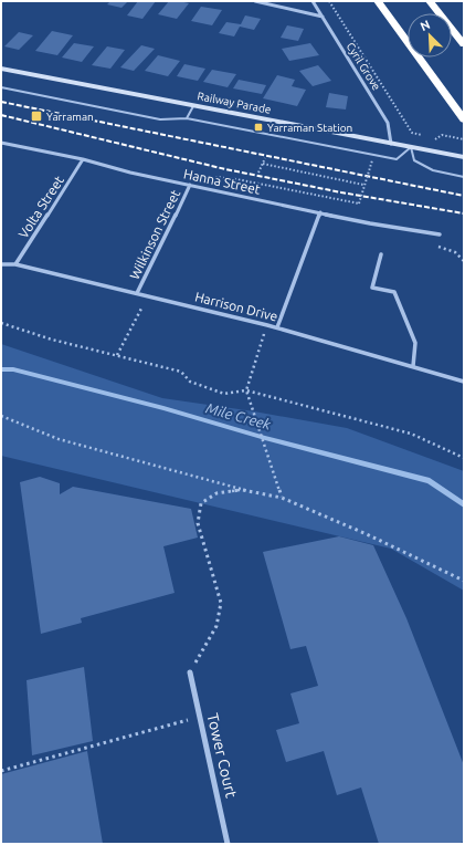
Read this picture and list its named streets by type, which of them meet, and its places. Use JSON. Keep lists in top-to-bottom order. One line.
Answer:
{"streets":{"main road":["Railway Parade"],"street":["Cyril Grove","Hanna Street","Volta Street","Wilkinson Street","Harrison Drive","Tower Court"]},"crossings":[["Cyril Grove","Railway Parade"],["Hanna Street","Volta Street"],["Hanna Street","Wilkinson Street"],["Volta Street","Harrison Drive"],["Wilkinson Street","Harrison Drive"]],"water":["Mile Creek"],"places":{"transit":["Yarraman","Yarraman Station"]},"north":"top left"}
